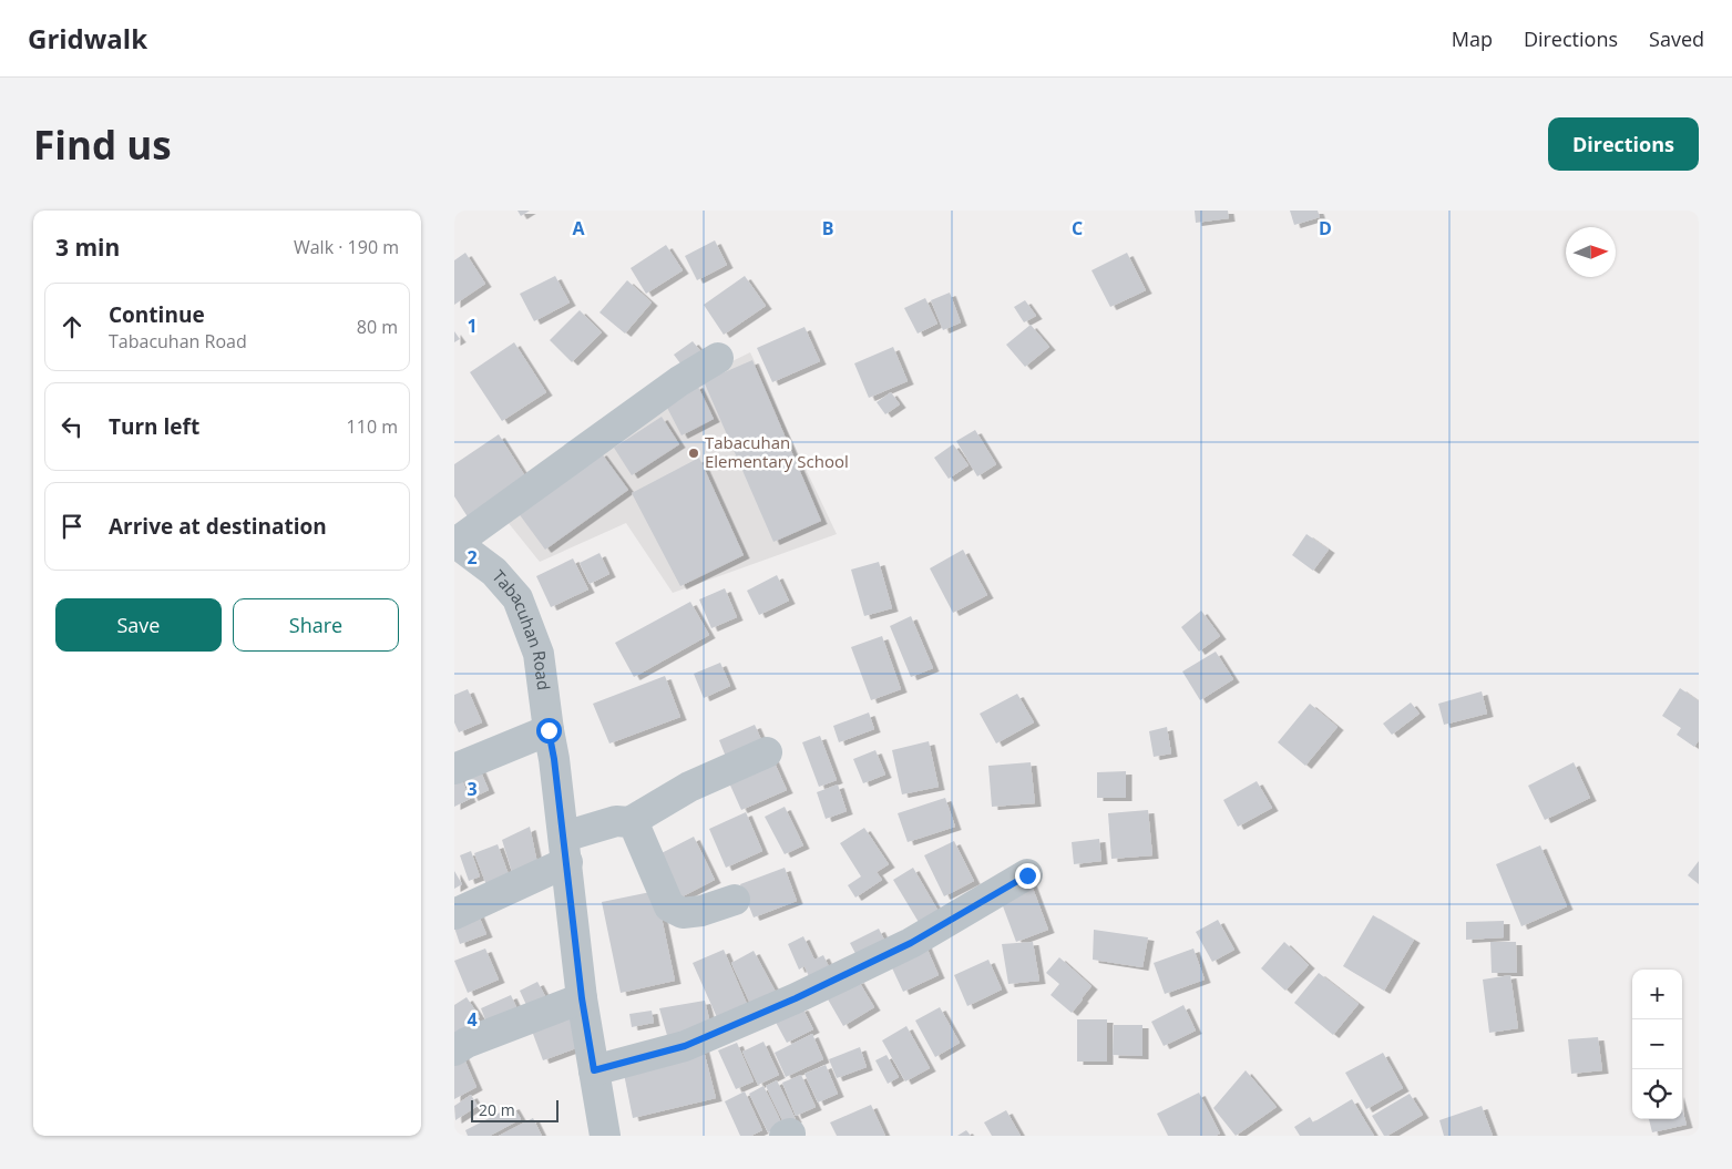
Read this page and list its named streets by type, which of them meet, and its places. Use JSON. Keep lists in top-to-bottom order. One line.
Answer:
{"streets":{"street":["Tabacuhan Road"]},"places":["Tabacuhan Elementary School"],"scale_bar":"20 m","north":"right","page":{"header":"Gridwalk","nav":["Map","Directions","Saved"],"buttons":["Directions",["Save","Share"]],"title":"Find us","heading":["3 min","Walk · 190 m"],"list":[["Continue","Tabacuhan Road","80 m"],["Turn left","110 m"],"Arrive at destination"],"map_buttons":["+","−"],"scale":"20 m"},"grid":{"columns":["A","B","C","D"],"rows":["1","2","3","4"]}}
